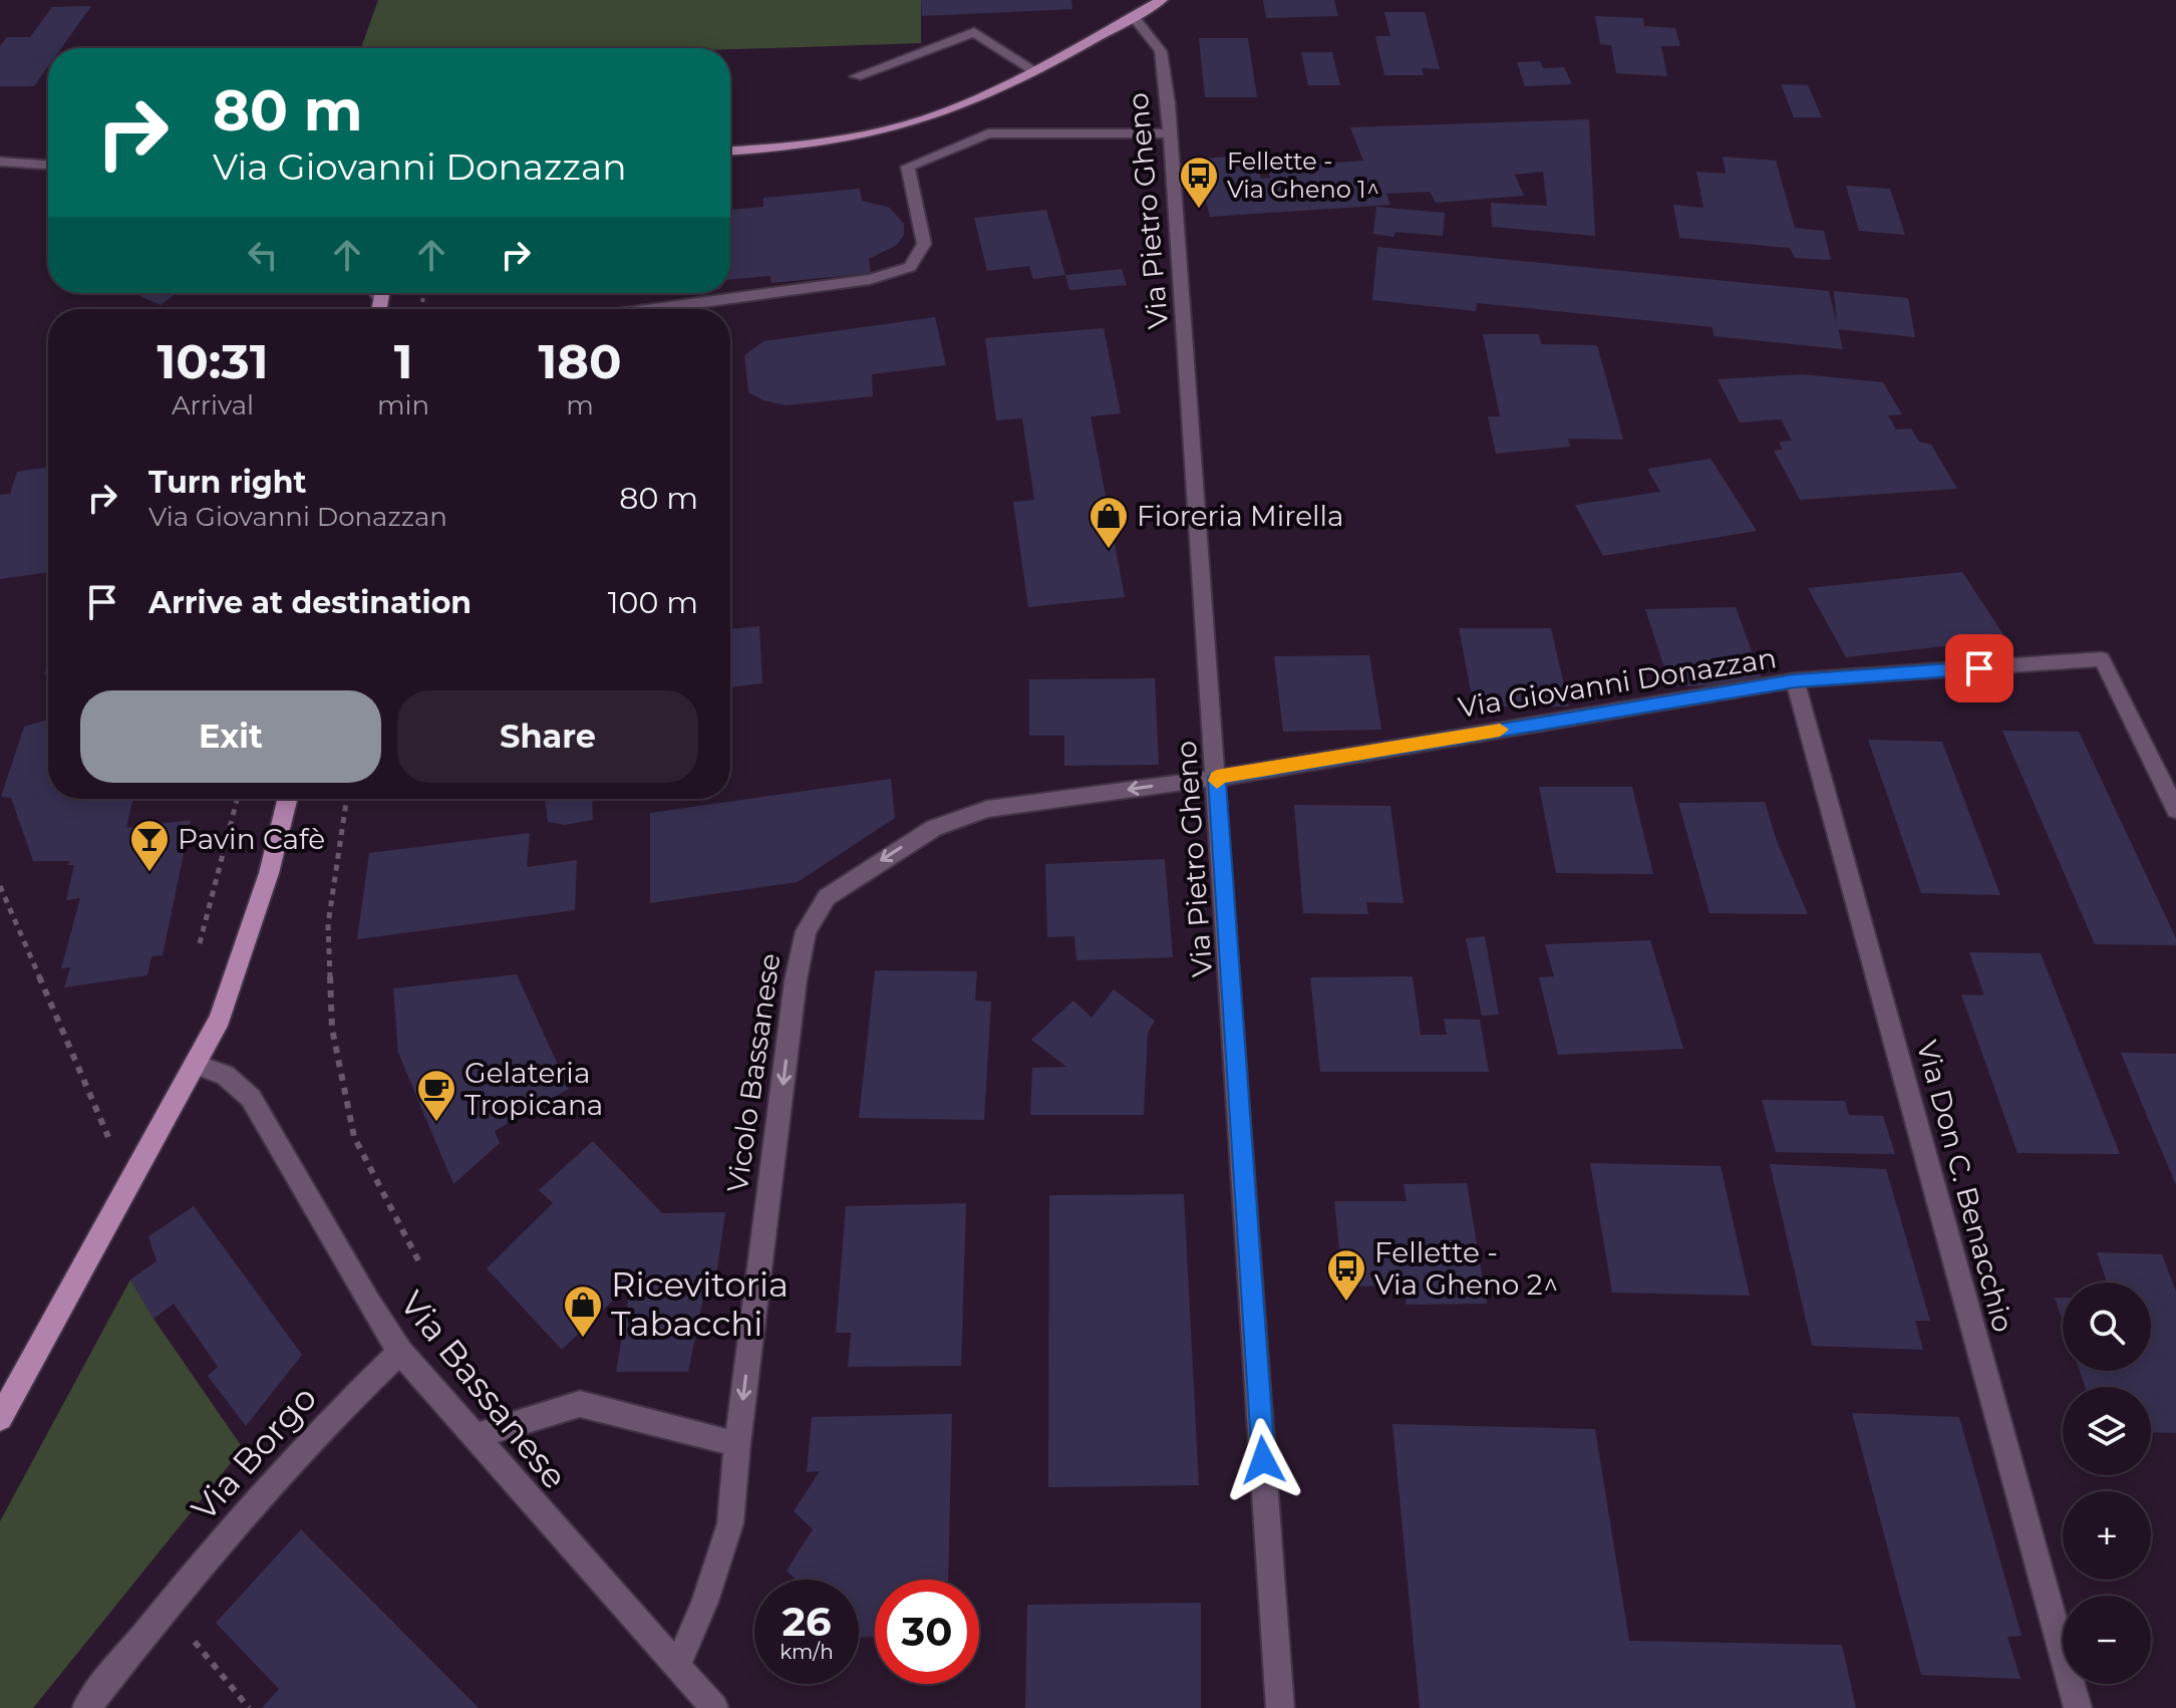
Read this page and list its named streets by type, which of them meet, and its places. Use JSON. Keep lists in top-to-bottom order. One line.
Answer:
{"streets":{"street":["Via Pietro Gheno","Via Giovanni Donazzan","Vicolo Bassanese","Via Don C. Benacchio","Via Bassanese","Via Borgo"]},"crossings":[["Via Pietro Gheno","Via Giovanni Donazzan"],["Via Pietro Gheno","Vicolo Bassanese"],["Via Giovanni Donazzan","Vicolo Bassanese"],["Via Giovanni Donazzan","Via Don C. Benacchio"],["Vicolo Bassanese","Via Bassanese"],["Via Bassanese","Via Borgo"]],"one_way":["Vicolo Bassanese"],"places":{"bus stop":["Fellette - Via Gheno 1^","Fellette - Via Gheno 2^"],"shop":["Fioreria Mirella","Ricevitoria Tabacchi"],"bar":["Pavin Cafè"],"cafe":["Gelateria Tropicana"]},"page":{"turn":["80 m","Via Giovanni Donazzan"],"eta":["10:31","Arrival","1","min","180","m"],"list":[{"name":"Turn right","note":"Via Giovanni Donazzan","value":"80 m"},{"name":"Arrive at destination","value":"100 m"}],"buttons":["Exit","Share"],"map_buttons":["+","−"],"speed":"26 km/h","limit":"30"}}
